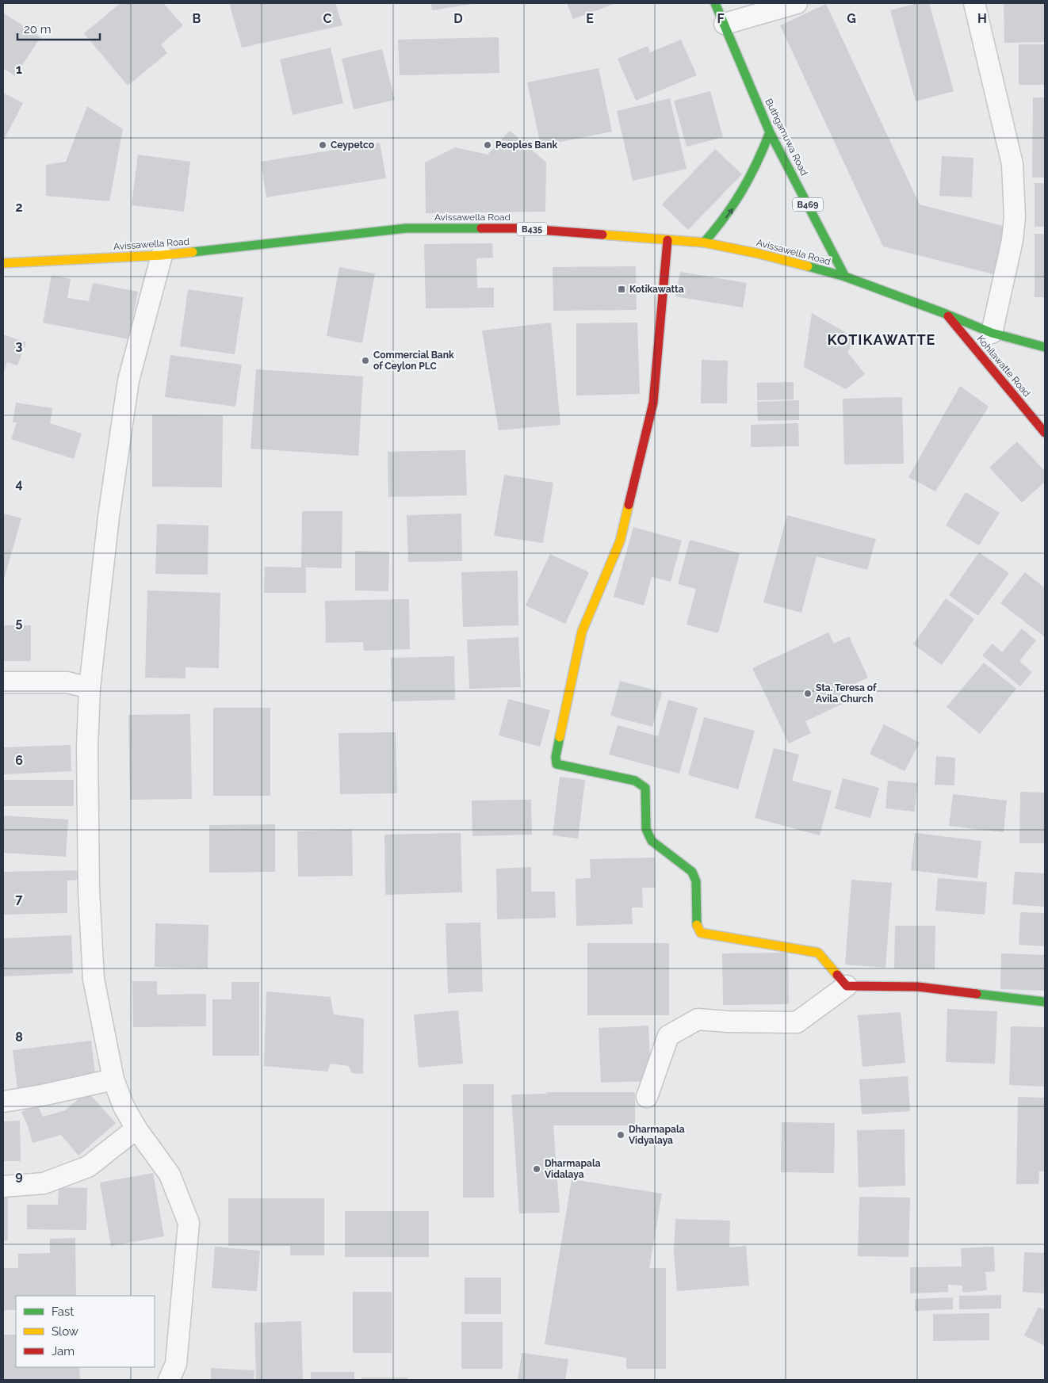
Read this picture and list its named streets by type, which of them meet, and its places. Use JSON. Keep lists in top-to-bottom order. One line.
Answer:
{"streets":{"main road":["Buthgamuwa Road","B469","Avissawella Road","B435","Kohilawatte Road"]},"crossings":[["Buthgamuwa Road","Avissawella Road"],["Avissawella Road","Kohilawatte Road"]],"districts":["KOTIKAWATTE"],"places":{"other":["Ceypetco","Peoples Bank","Commercial Bank of Ceylon PLC","Sta. Teresa of Avila Church","Dharmapala Vidyalaya","Dharmapala Vidalaya"],"transit":["Kotikawatta"]},"legend":["Fast","Slow","Jam"],"scale_bar":"20 m","grid":{"columns":["B","C","D","E","F","G","H"],"rows":["1","2","3","4","5","6","7","8","9"]}}
